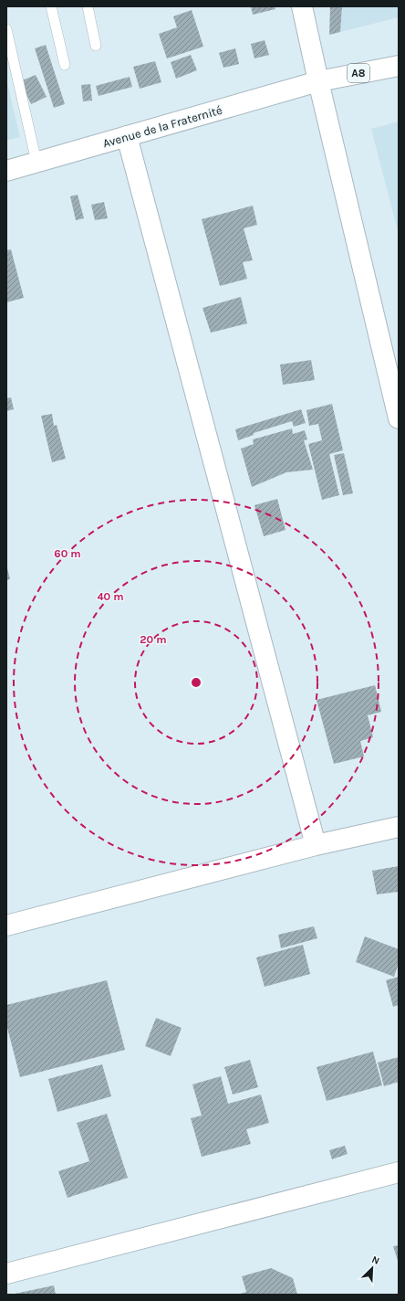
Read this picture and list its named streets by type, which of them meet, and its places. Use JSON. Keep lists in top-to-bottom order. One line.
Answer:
{"streets":{"street":["A8","Avenue de la Fraternité"]},"crossings":[["A8","Avenue de la Fraternité"]],"north":"top right","rings":["60 m","40 m","20 m"]}
